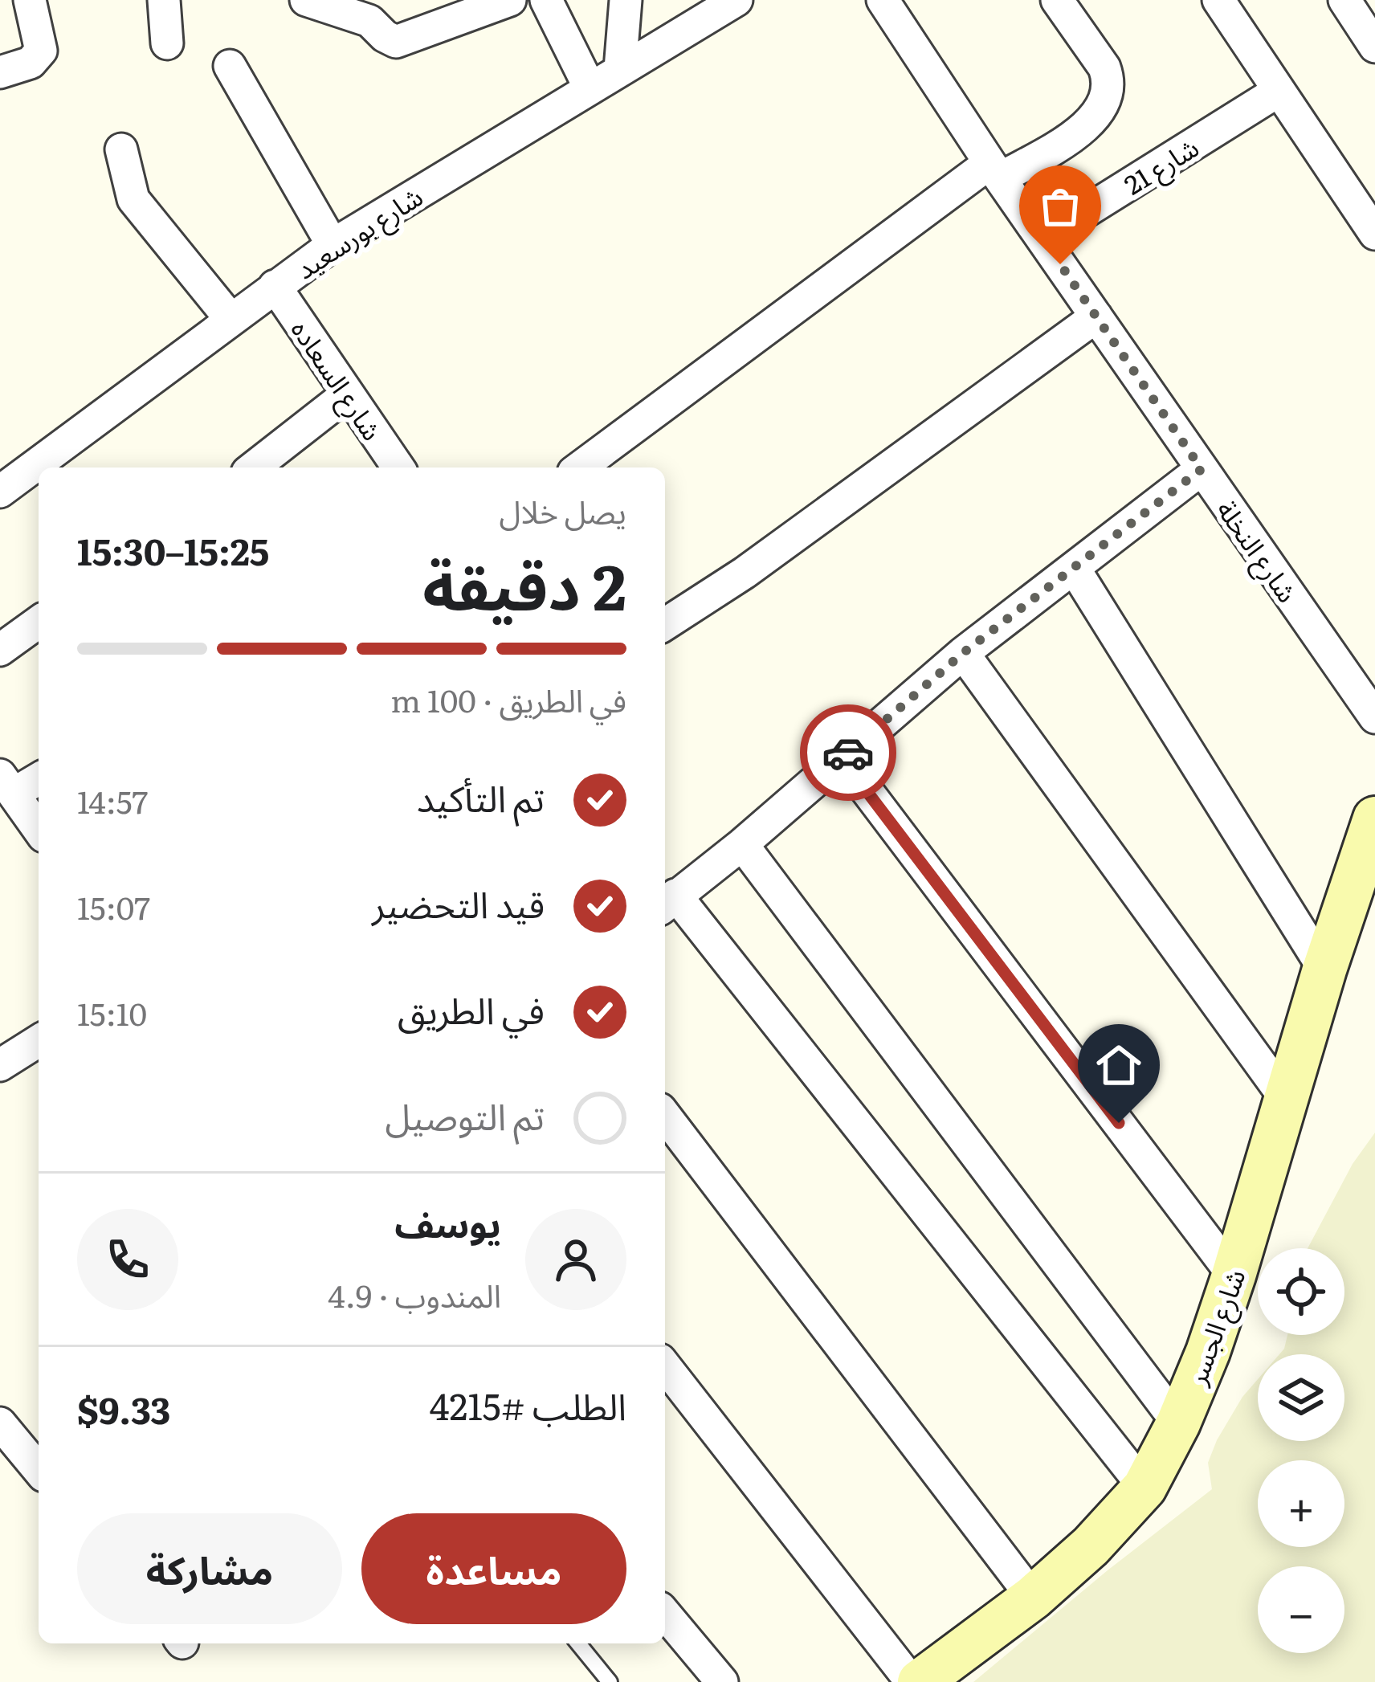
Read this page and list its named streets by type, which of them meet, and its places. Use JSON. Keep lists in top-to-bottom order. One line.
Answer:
{"streets":{"street":["شارع 21","شارع بورسعيد","شارع السعاده","شارع النخلة","شارع الجسر"]},"crossings":[["شارع 21","شارع النخلة"],["شارع بورسعيد","شارع السعاده"]],"page":{"heading":["2 دقيقة","يصل خلال","15:25–15:30"],"panel":["يوسف","المندوب · 4.9","الطلب #4215","$9.33"],"bar":"في الطريق · 100 m","list":[["تم التأكيد","14:57"],["قيد التحضير","15:07"],["في الطريق","15:10"],"تم التوصيل"],"map_buttons":["+","−"],"buttons":["مساعدة","مشاركة"]}}
